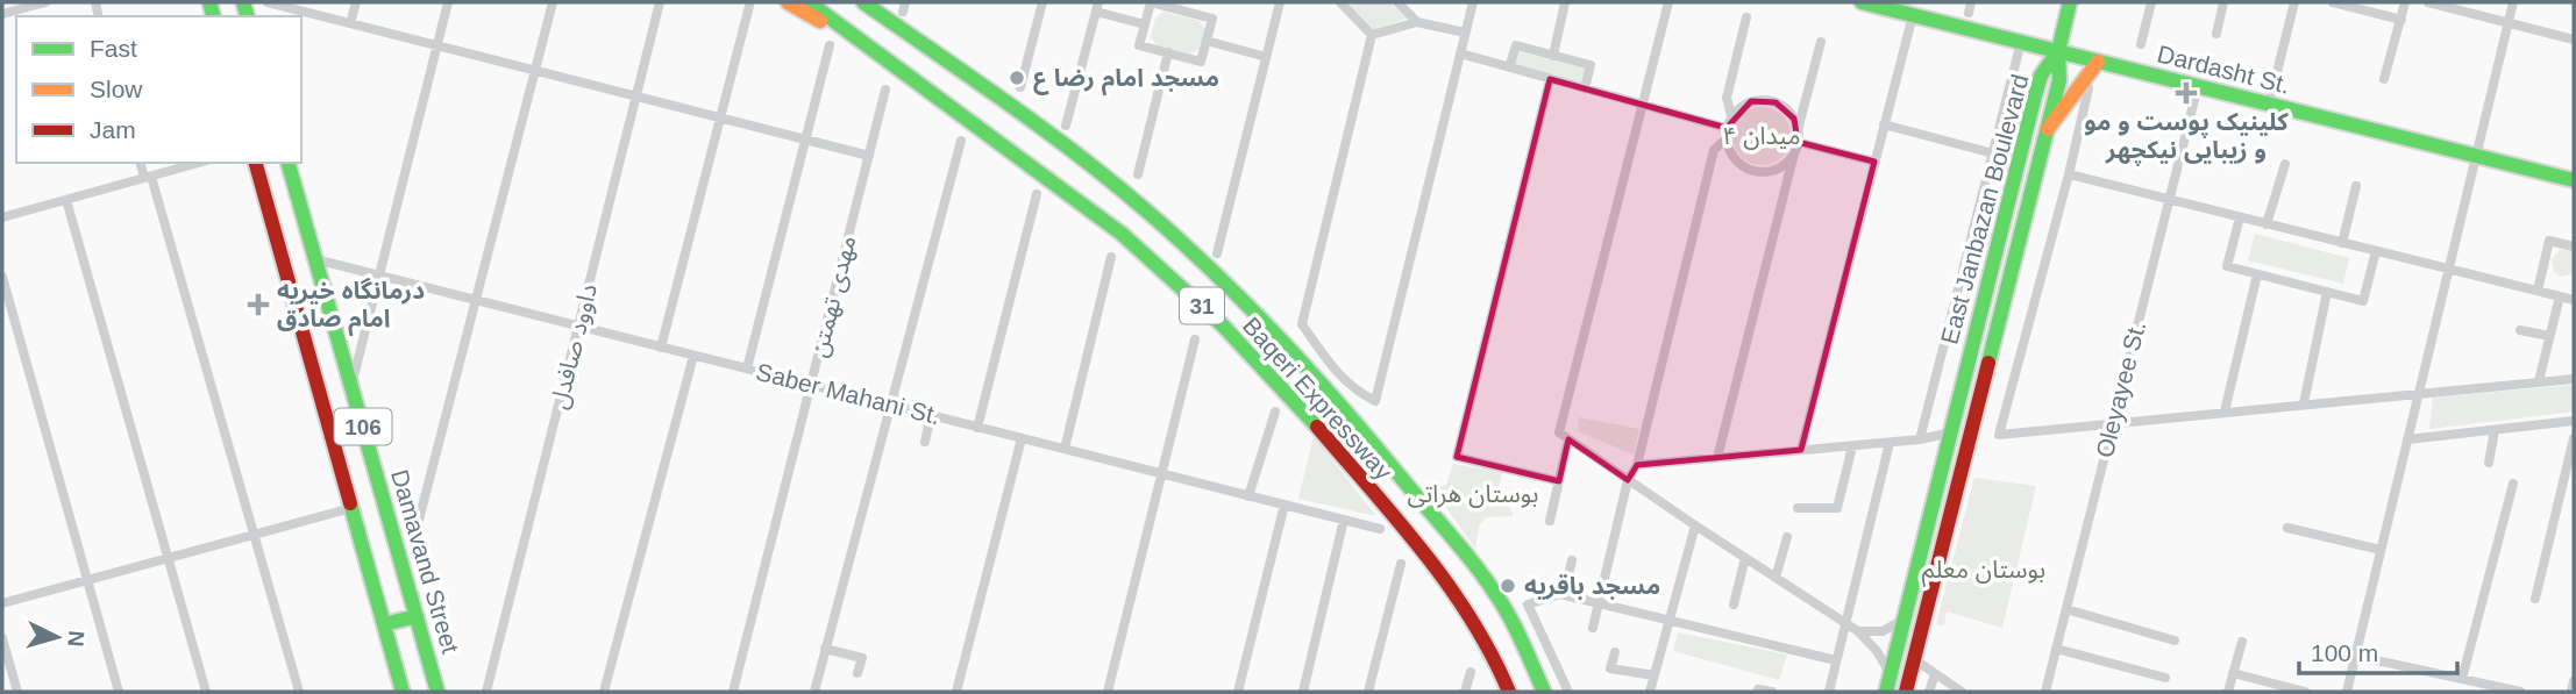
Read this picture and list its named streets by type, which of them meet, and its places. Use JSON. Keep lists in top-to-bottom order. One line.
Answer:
{"streets":{"main road":["Dardasht St.","East Janbazan Boulevard","31","Baqeri Expressway","106","Damavand Street"],"street":["مهدی تهمتن","داوود صافدل","Oleyayee St.","Saber Mahani St."]},"crossings":[["Dardasht St.","East Janbazan Boulevard"],["Dardasht St.","Oleyayee St."],["مهدی تهمتن","Saber Mahani St."],["داوود صافدل","Saber Mahani St."],["Saber Mahani St.","Damavand Street"]],"parks":["میدان ۴","بوستان هراتی","بوستان معلم"],"places":{"other":["مسجد امام رضا ع","مسجد باقریه"],"health":["کلینیک پوست و مو و زیبایی نیکچهر","درمانگاه خیریه امام صادق"]},"legend":["Fast","Slow","Jam"],"scale_bar":"100 m","north":"right"}
